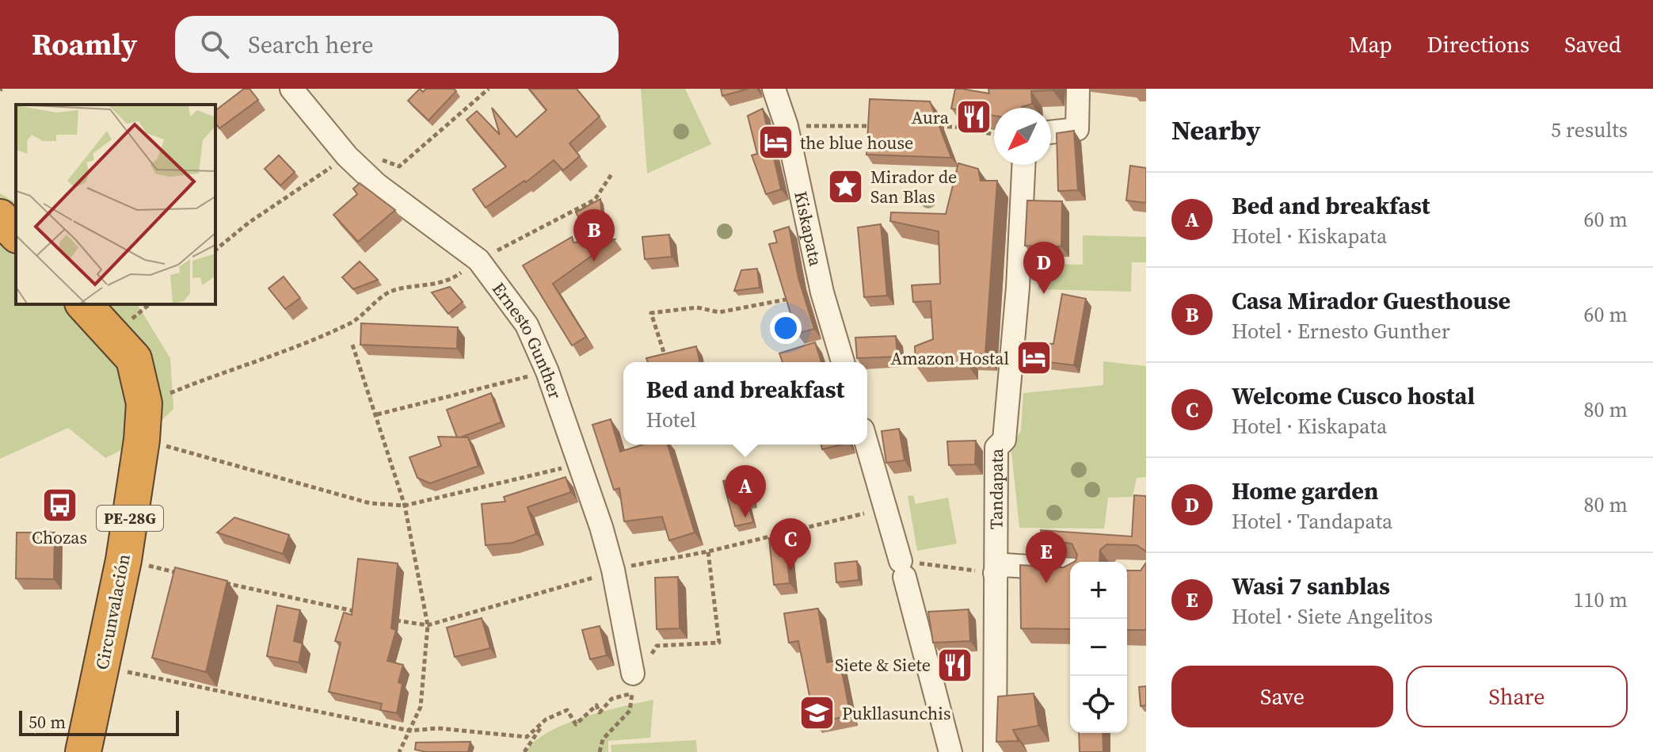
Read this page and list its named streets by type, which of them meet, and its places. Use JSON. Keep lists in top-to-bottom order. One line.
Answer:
{"streets":{"highway":["PE-28G","Circunvalación"],"street":["Kiskapata","Ernesto Gunther","Tandapata"]},"places":{"restaurant":["Aura","Siete & Siete"],"hotel":["the blue house","Amazon Hostal"],"place":["Mirador de San Blas"],"bus stop":["Chozas"],"school or university":["Pukllasunchis"]},"scale_bar":"50 m","north":"bottom left","page":{"header":"Roamly","search":"Search here","nav":["Map","Directions","Saved"],"heading":["Nearby","5 results"],"list":[{"mark":"A","name":"Bed and breakfast","note":"Hotel · Kiskapata","value":"60 m"},{"mark":"B","name":"Casa Mirador Guesthouse","note":"Hotel · Ernesto Gunther","value":"60 m"},{"mark":"C","name":"Welcome Cusco hostal","note":"Hotel · Kiskapata","value":"80 m"},{"mark":"D","name":"Home garden","note":"Hotel · Tandapata","value":"80 m"},{"mark":"E","name":"Wasi 7 sanblas","note":"Hotel · Siete Angelitos","value":"110 m"}],"pins":["B","D","A","C","E"],"popup":["Bed and breakfast","Hotel"],"map_buttons":["+","−"],"buttons":["Save","Share"],"scale":"50 m"}}
